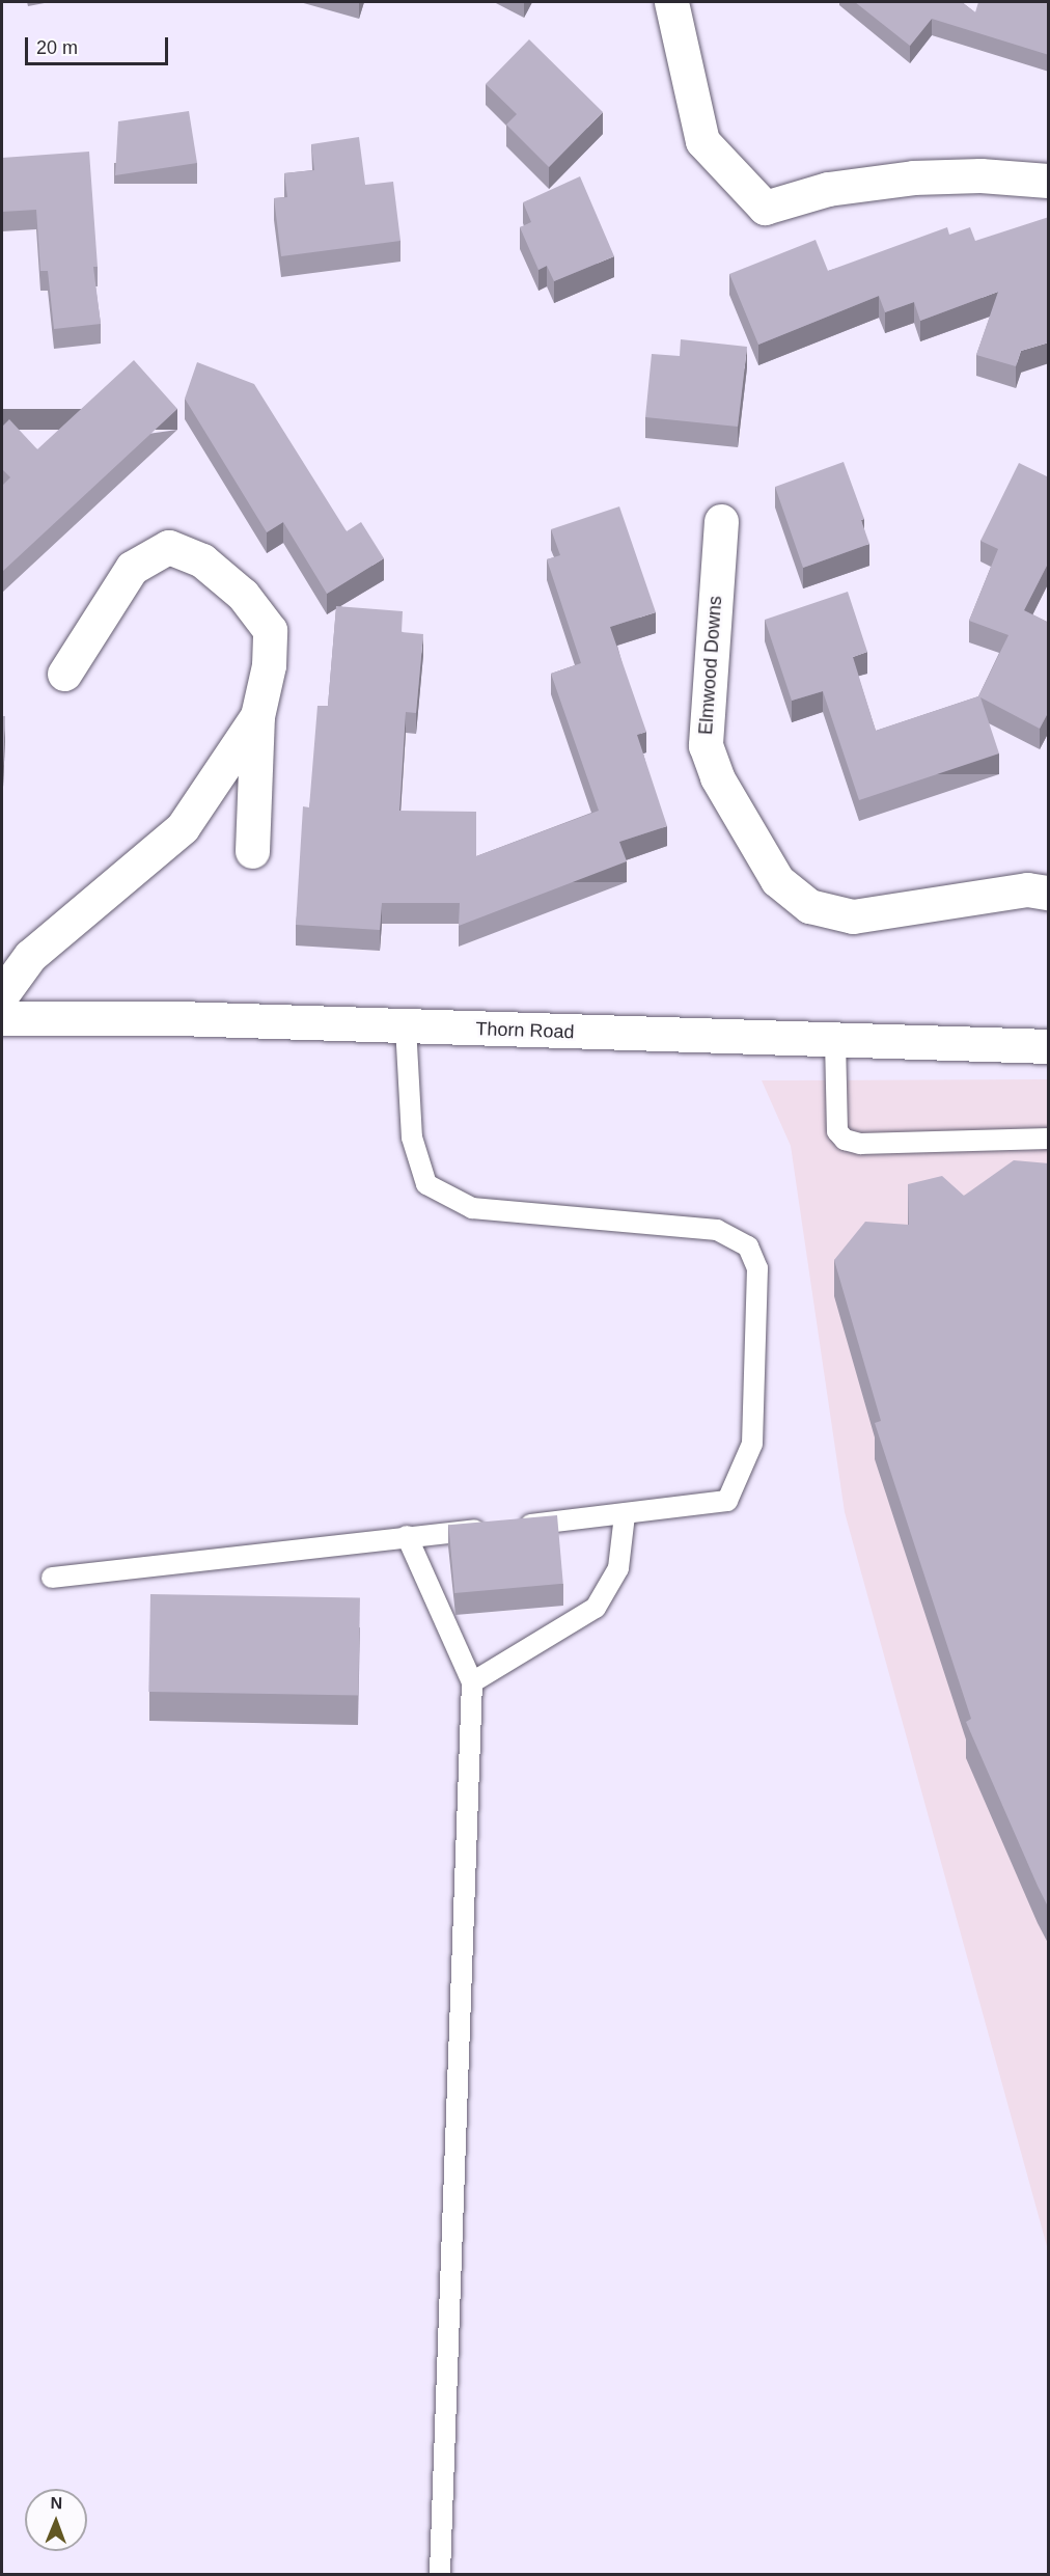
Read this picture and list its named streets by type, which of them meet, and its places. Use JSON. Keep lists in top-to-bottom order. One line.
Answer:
{"streets":{"street":["Elmwood Downs","Thorn Road"]},"scale_bar":"20 m","north":"top"}
